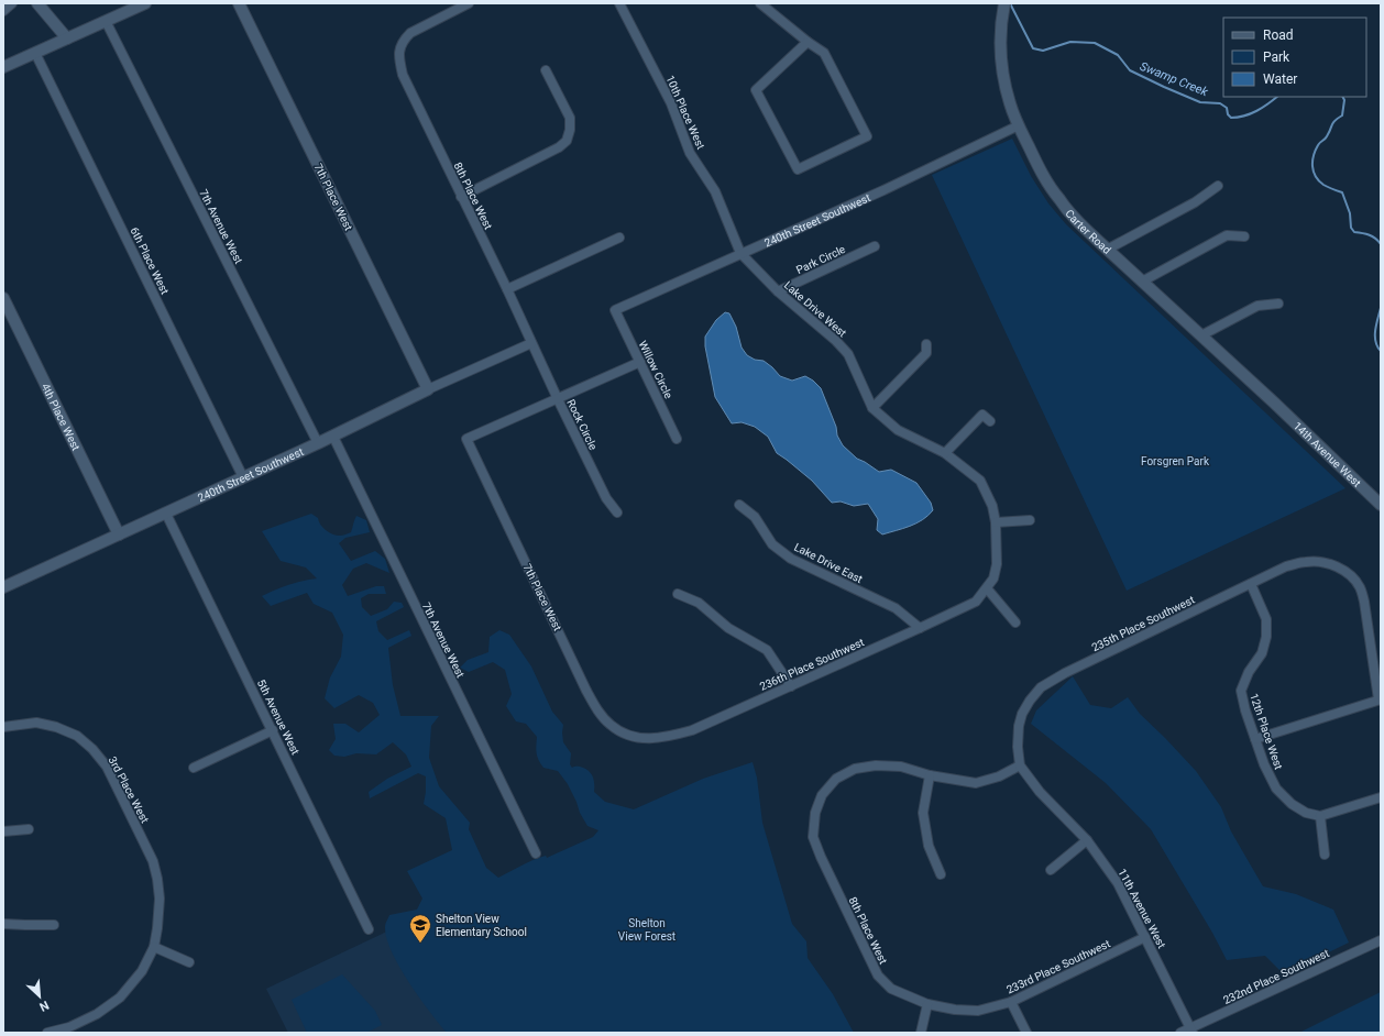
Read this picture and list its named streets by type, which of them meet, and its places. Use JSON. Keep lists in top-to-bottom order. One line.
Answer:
{"streets":{"street":["10th Place West","8th Place West","7th Place West","240th Street Southwest","7th Avenue West","Carter Road","Park Circle","6th Place West","Lake Drive West","Willow Circle","4th Place West","Rock Circle","14th Avenue West","Lake Drive East","235th Place Southwest","236th Place Southwest","5th Avenue West","12th Place West","3rd Place West","11th Avenue West","233rd Place Southwest","232nd Place Southwest"]},"crossings":[["10th Place West","240th Street Southwest"],["10th Place West","Lake Drive West"],["8th Place West","240th Street Southwest"],["8th Place West","Rock Circle"],["8th Place West","235th Place Southwest"],["8th Place West","11th Avenue West"],["8th Place West","233rd Place Southwest"],["7th Place West","240th Street Southwest"],["7th Place West","Rock Circle"],["7th Place West","236th Place Southwest"],["240th Street Southwest","7th Avenue West"],["240th Street Southwest","Carter Road"],["240th Street Southwest","6th Place West"],["240th Street Southwest","Lake Drive West"],["240th Street Southwest","Willow Circle"],["240th Street Southwest","4th Place West"],["240th Street Southwest","Rock Circle"],["240th Street Southwest","5th Avenue West"],["Carter Road","14th Avenue West"],["Park Circle","Lake Drive West"],["Lake Drive West","236th Place Southwest"],["Lake Drive East","236th Place Southwest"],["235th Place Southwest","12th Place West"],["235th Place Southwest","11th Avenue West"],["11th Avenue West","233rd Place Southwest"],["11th Avenue West","232nd Place Southwest"]],"water":["Swamp Creek"],"parks":["Forsgren Park","Shelton View Forest"],"places":{"school or university":["Shelton View Elementary School"]},"legend":["Road","Park","Water"],"north":"bottom right"}
